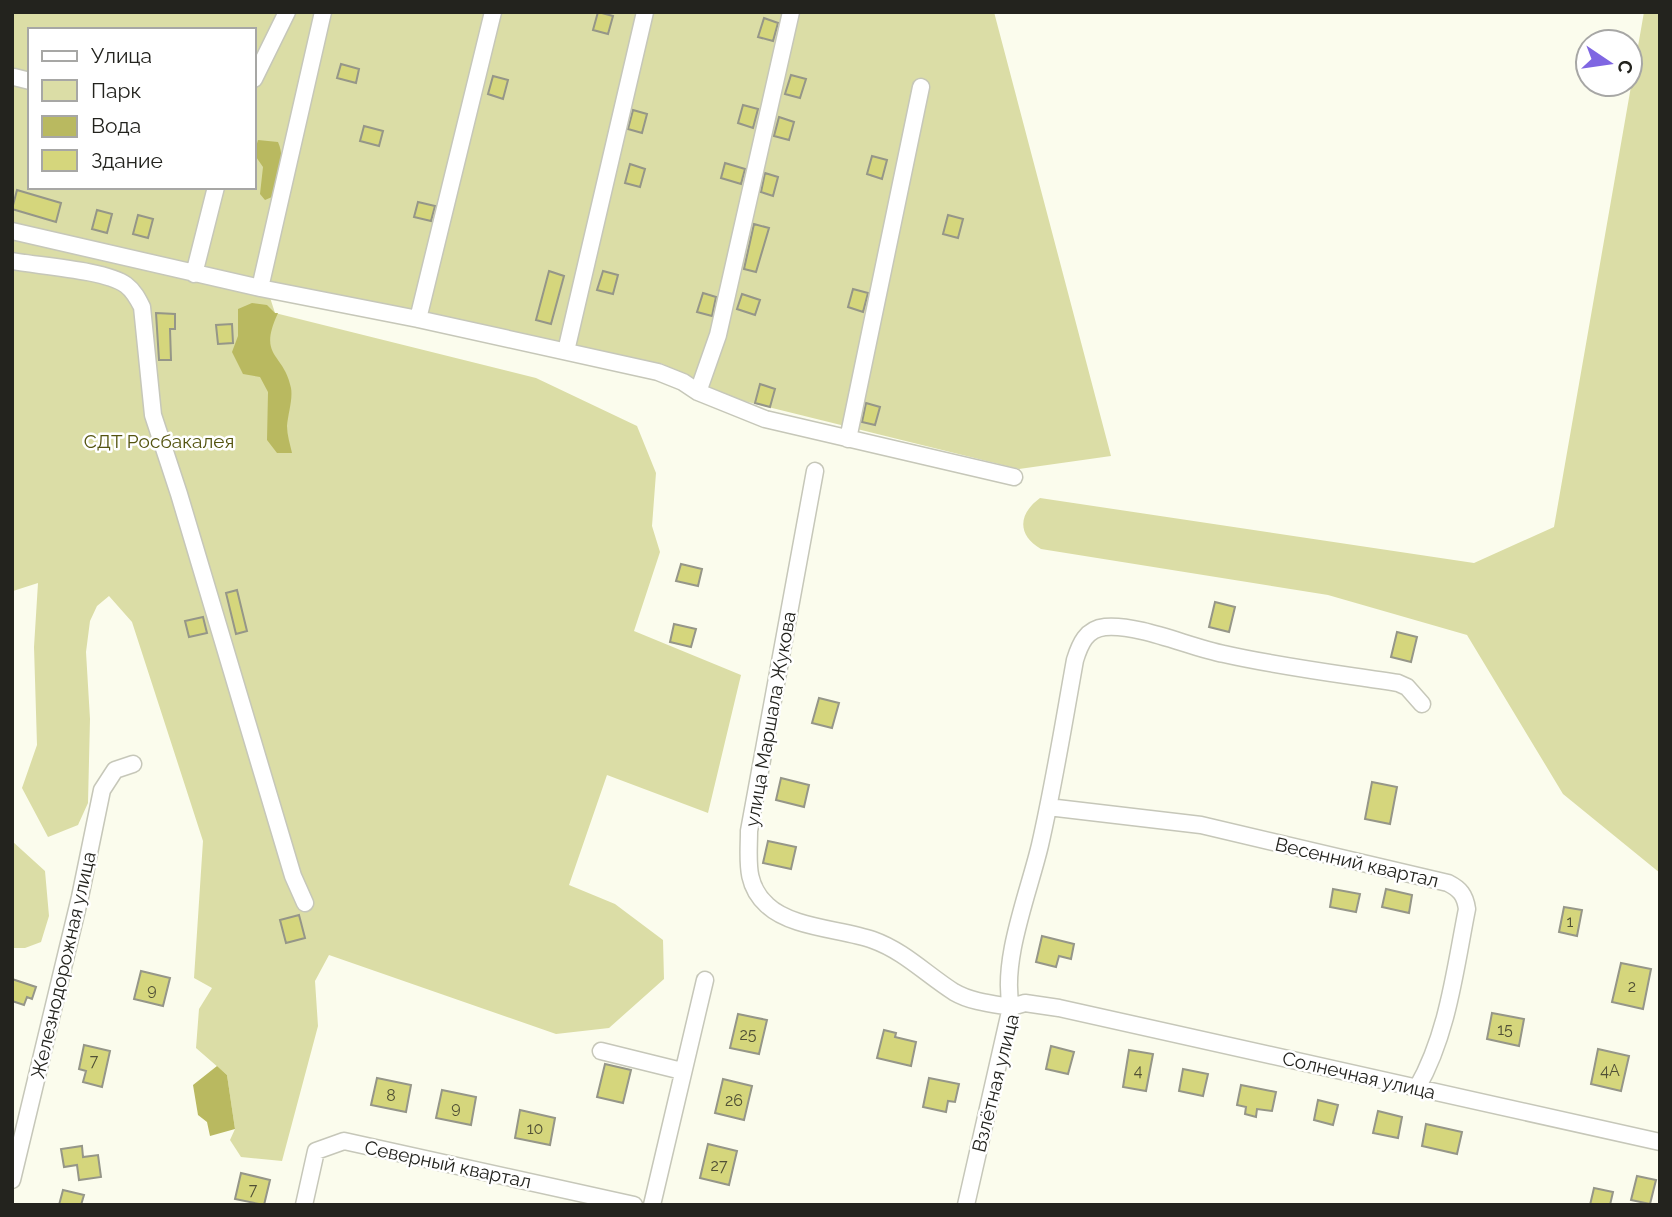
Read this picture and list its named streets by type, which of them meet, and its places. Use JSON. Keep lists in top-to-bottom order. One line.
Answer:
{"streets":{"street":["улица Маршала Жукова","Весенний квартал","Железнодорожная улица","Солнечная улица","Взлётная улица","Северный квартал"]},"crossings":[["улица Маршала Жукова","Взлётная улица"],["Весенний квартал","Солнечная улица"],["Солнечная улица","Взлётная улица"]],"parks":["СДТ Росбакалея"],"house_numbers":["1","2","9","15","25","7","4","4А","8","26","9","10","27","7"],"legend":["Улица","Парк","Вода","Здание"],"north":"right"}
